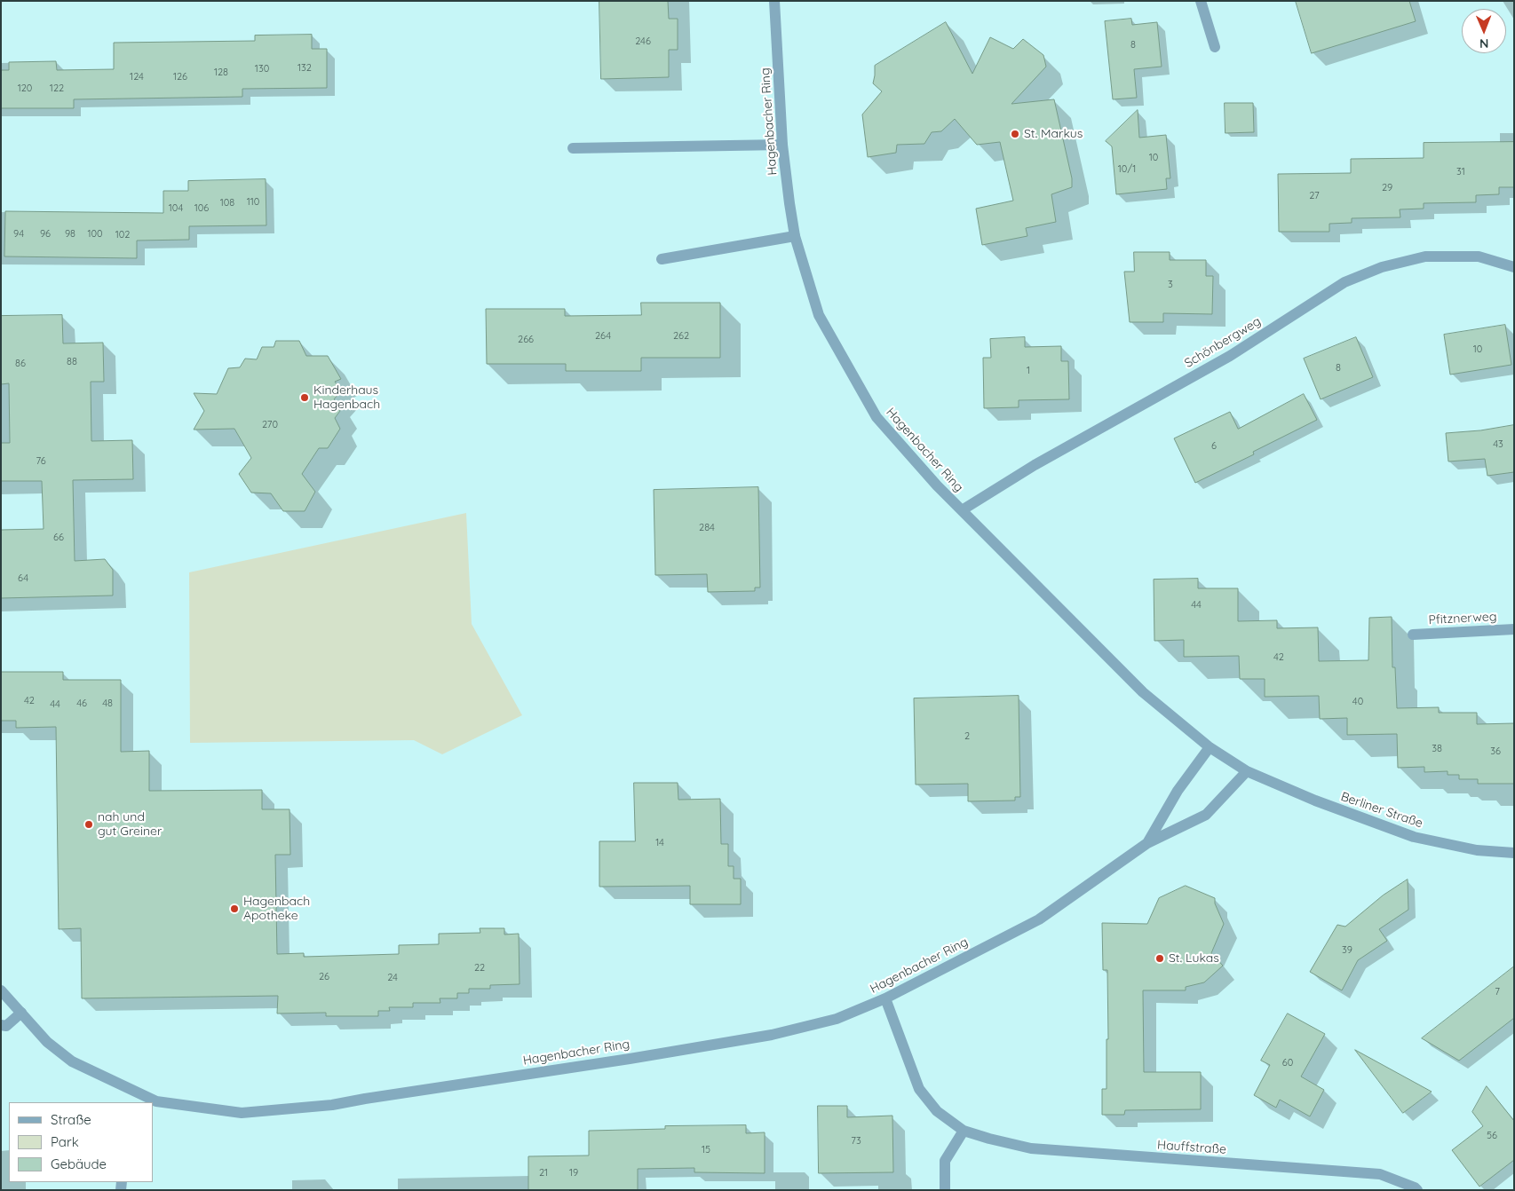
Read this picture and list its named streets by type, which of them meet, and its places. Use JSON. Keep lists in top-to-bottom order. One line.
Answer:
{"streets":{"street":["Hagenbacher Ring","Schönbergweg","Pfitznerweg","Berliner Straße","Hauffstraße"]},"crossings":[["Hagenbacher Ring","Schönbergweg"],["Hagenbacher Ring","Berliner Straße"],["Hagenbacher Ring","Hauffstraße"]],"places":["St. Markus","Kinderhaus Hagenbach","nah und gut Greiner","Hagenbach Apotheke","St. Lukas"],"house_numbers":["246","8","132","130","128","124","126","120","122","10","10/1","31","29","27","110","108","104","106","94","96","98","100","102","3","264","262","266","10","88","86","8","1","270","43","6","76","284","66","64","44","42","42","40","46","48","44","2","38","36","14","39","22","26","24","7","60","56","73","15","21","19"],"legend":["Straße","Park","Gebäude"],"north":"bottom"}
